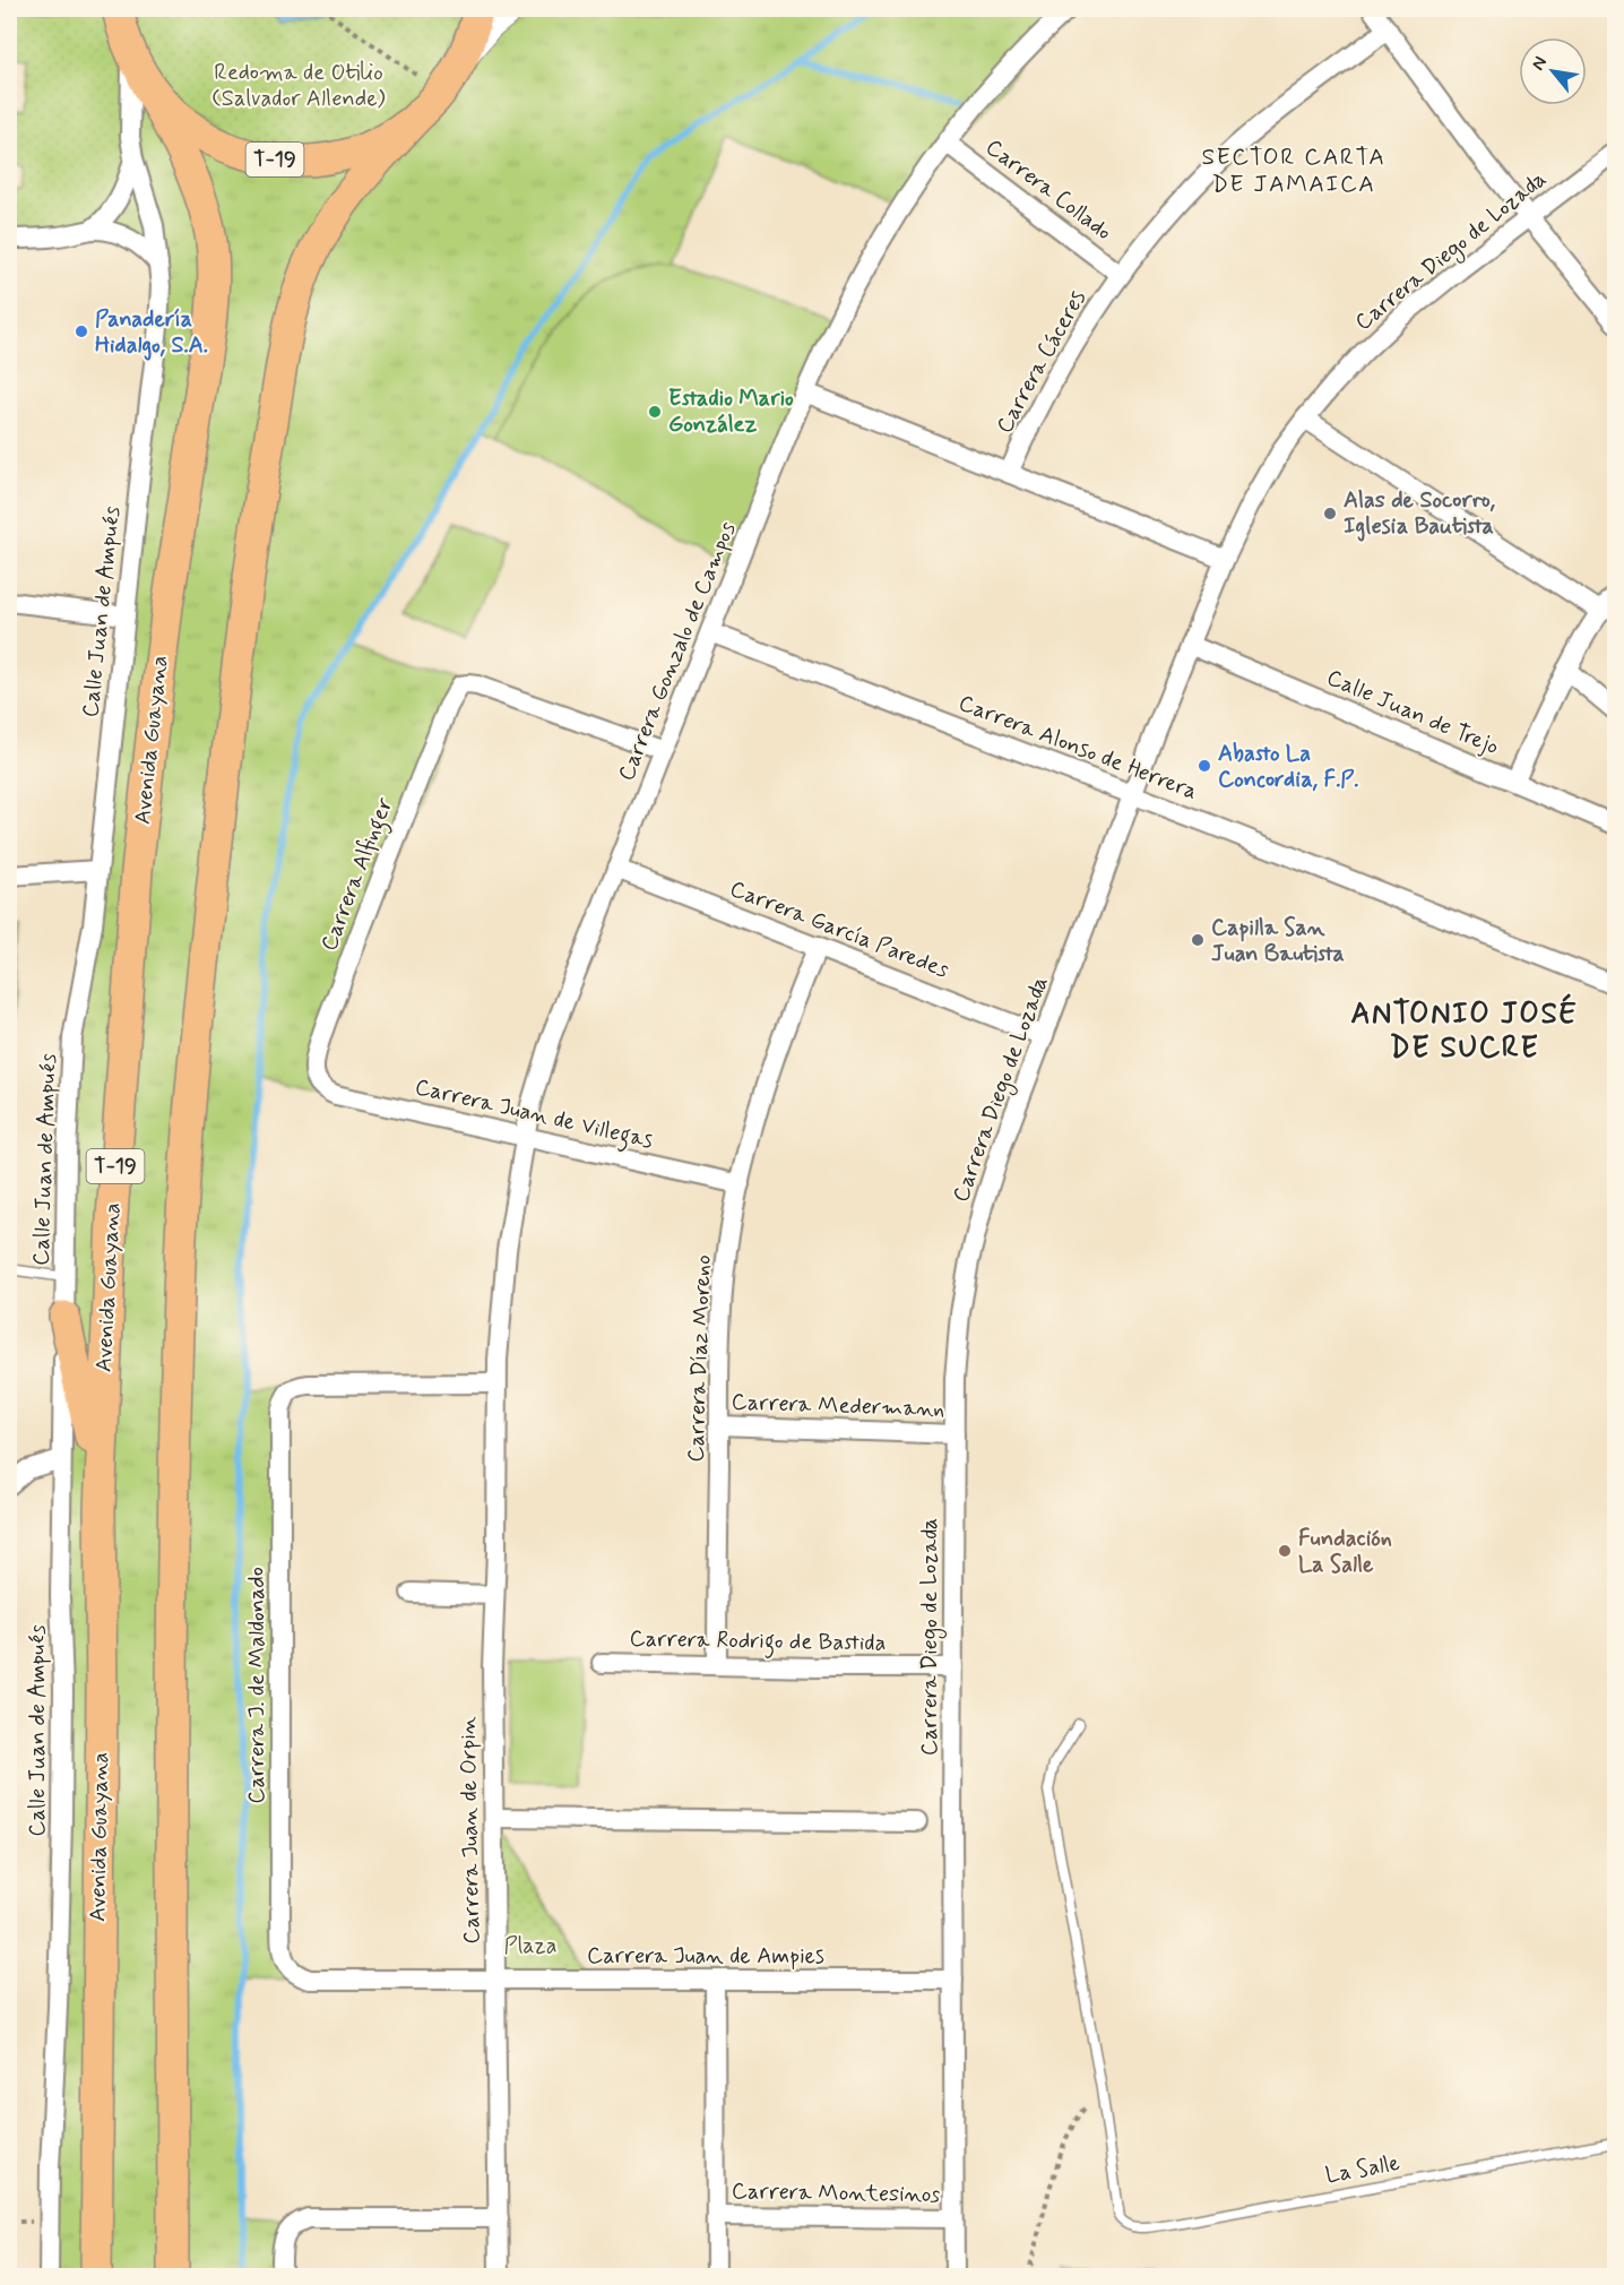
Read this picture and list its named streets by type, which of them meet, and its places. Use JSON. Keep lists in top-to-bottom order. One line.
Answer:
{"streets":{"highway":["T-19","Avenida Guayana"],"street":["Carrera Collado","Carrera Diego de Lozada","Carrera Cáceres","Calle Juan de Ampués","Carrera Gonzalo de Campos","Calle Juan de Trejo","Carrera Alonso de Herrera","Carrera Alfinger","Carrera García Paredes","Carrera Juan de Villegas","Carrera Díaz Moreno","Carrera Medermann","Carrera Rodrigo de Bastida","Carrera J. de Maldonado","Carrera Juan de Orpin","Carrera Juan de Ampies","Carrera Montesinos"],"lane":["La Salle"]},"crossings":[["T-19","Calle Juan de Ampués"],["T-19","Avenida Guayana"],["Carrera Collado","Carrera Cáceres"],["Carrera Collado","Carrera Gonzalo de Campos"],["Carrera Diego de Lozada","Calle Juan de Trejo"],["Carrera Diego de Lozada","Carrera Alonso de Herrera"],["Carrera Diego de Lozada","Carrera García Paredes"],["Carrera Diego de Lozada","Carrera Medermann"],["Carrera Diego de Lozada","Carrera Rodrigo de Bastida"],["Carrera Diego de Lozada","Carrera Juan de Ampies"],["Carrera Diego de Lozada","Carrera Montesinos"],["Calle Juan de Ampués","Avenida Guayana"],["Carrera Gonzalo de Campos","Carrera Alonso de Herrera"],["Carrera Gonzalo de Campos","Carrera Alfinger"],["Carrera Gonzalo de Campos","Carrera García Paredes"],["Carrera Gonzalo de Campos","Carrera Juan de Villegas"],["Carrera Gonzalo de Campos","Carrera J. de Maldonado"],["Carrera Gonzalo de Campos","Carrera Juan de Orpin"],["Carrera Alfinger","Carrera Juan de Villegas"],["Carrera García Paredes","Carrera Díaz Moreno"],["Carrera Juan de Villegas","Carrera Díaz Moreno"],["Carrera Díaz Moreno","Carrera Medermann"],["Carrera Díaz Moreno","Carrera Rodrigo de Bastida"],["Carrera J. de Maldonado","Carrera Juan de Orpin"],["Carrera J. de Maldonado","Carrera Juan de Ampies"],["Carrera Juan de Orpin","Carrera Juan de Ampies"]],"districts":["SECTOR CARTA DE JAMAICA","ANTONIO JOSÉ DE SUCRE"],"parks":["Redoma de Otilio (Salvador Allende)","Plaza"],"places":["Panadería Hidalgo, S.A.","Estadio Mario González","Alas de Socorro, Iglesia Bautista","Abasto La Concordia, F.P.","Capilla San Juan Bautista","Fundación La Salle"],"north":"top left"}
